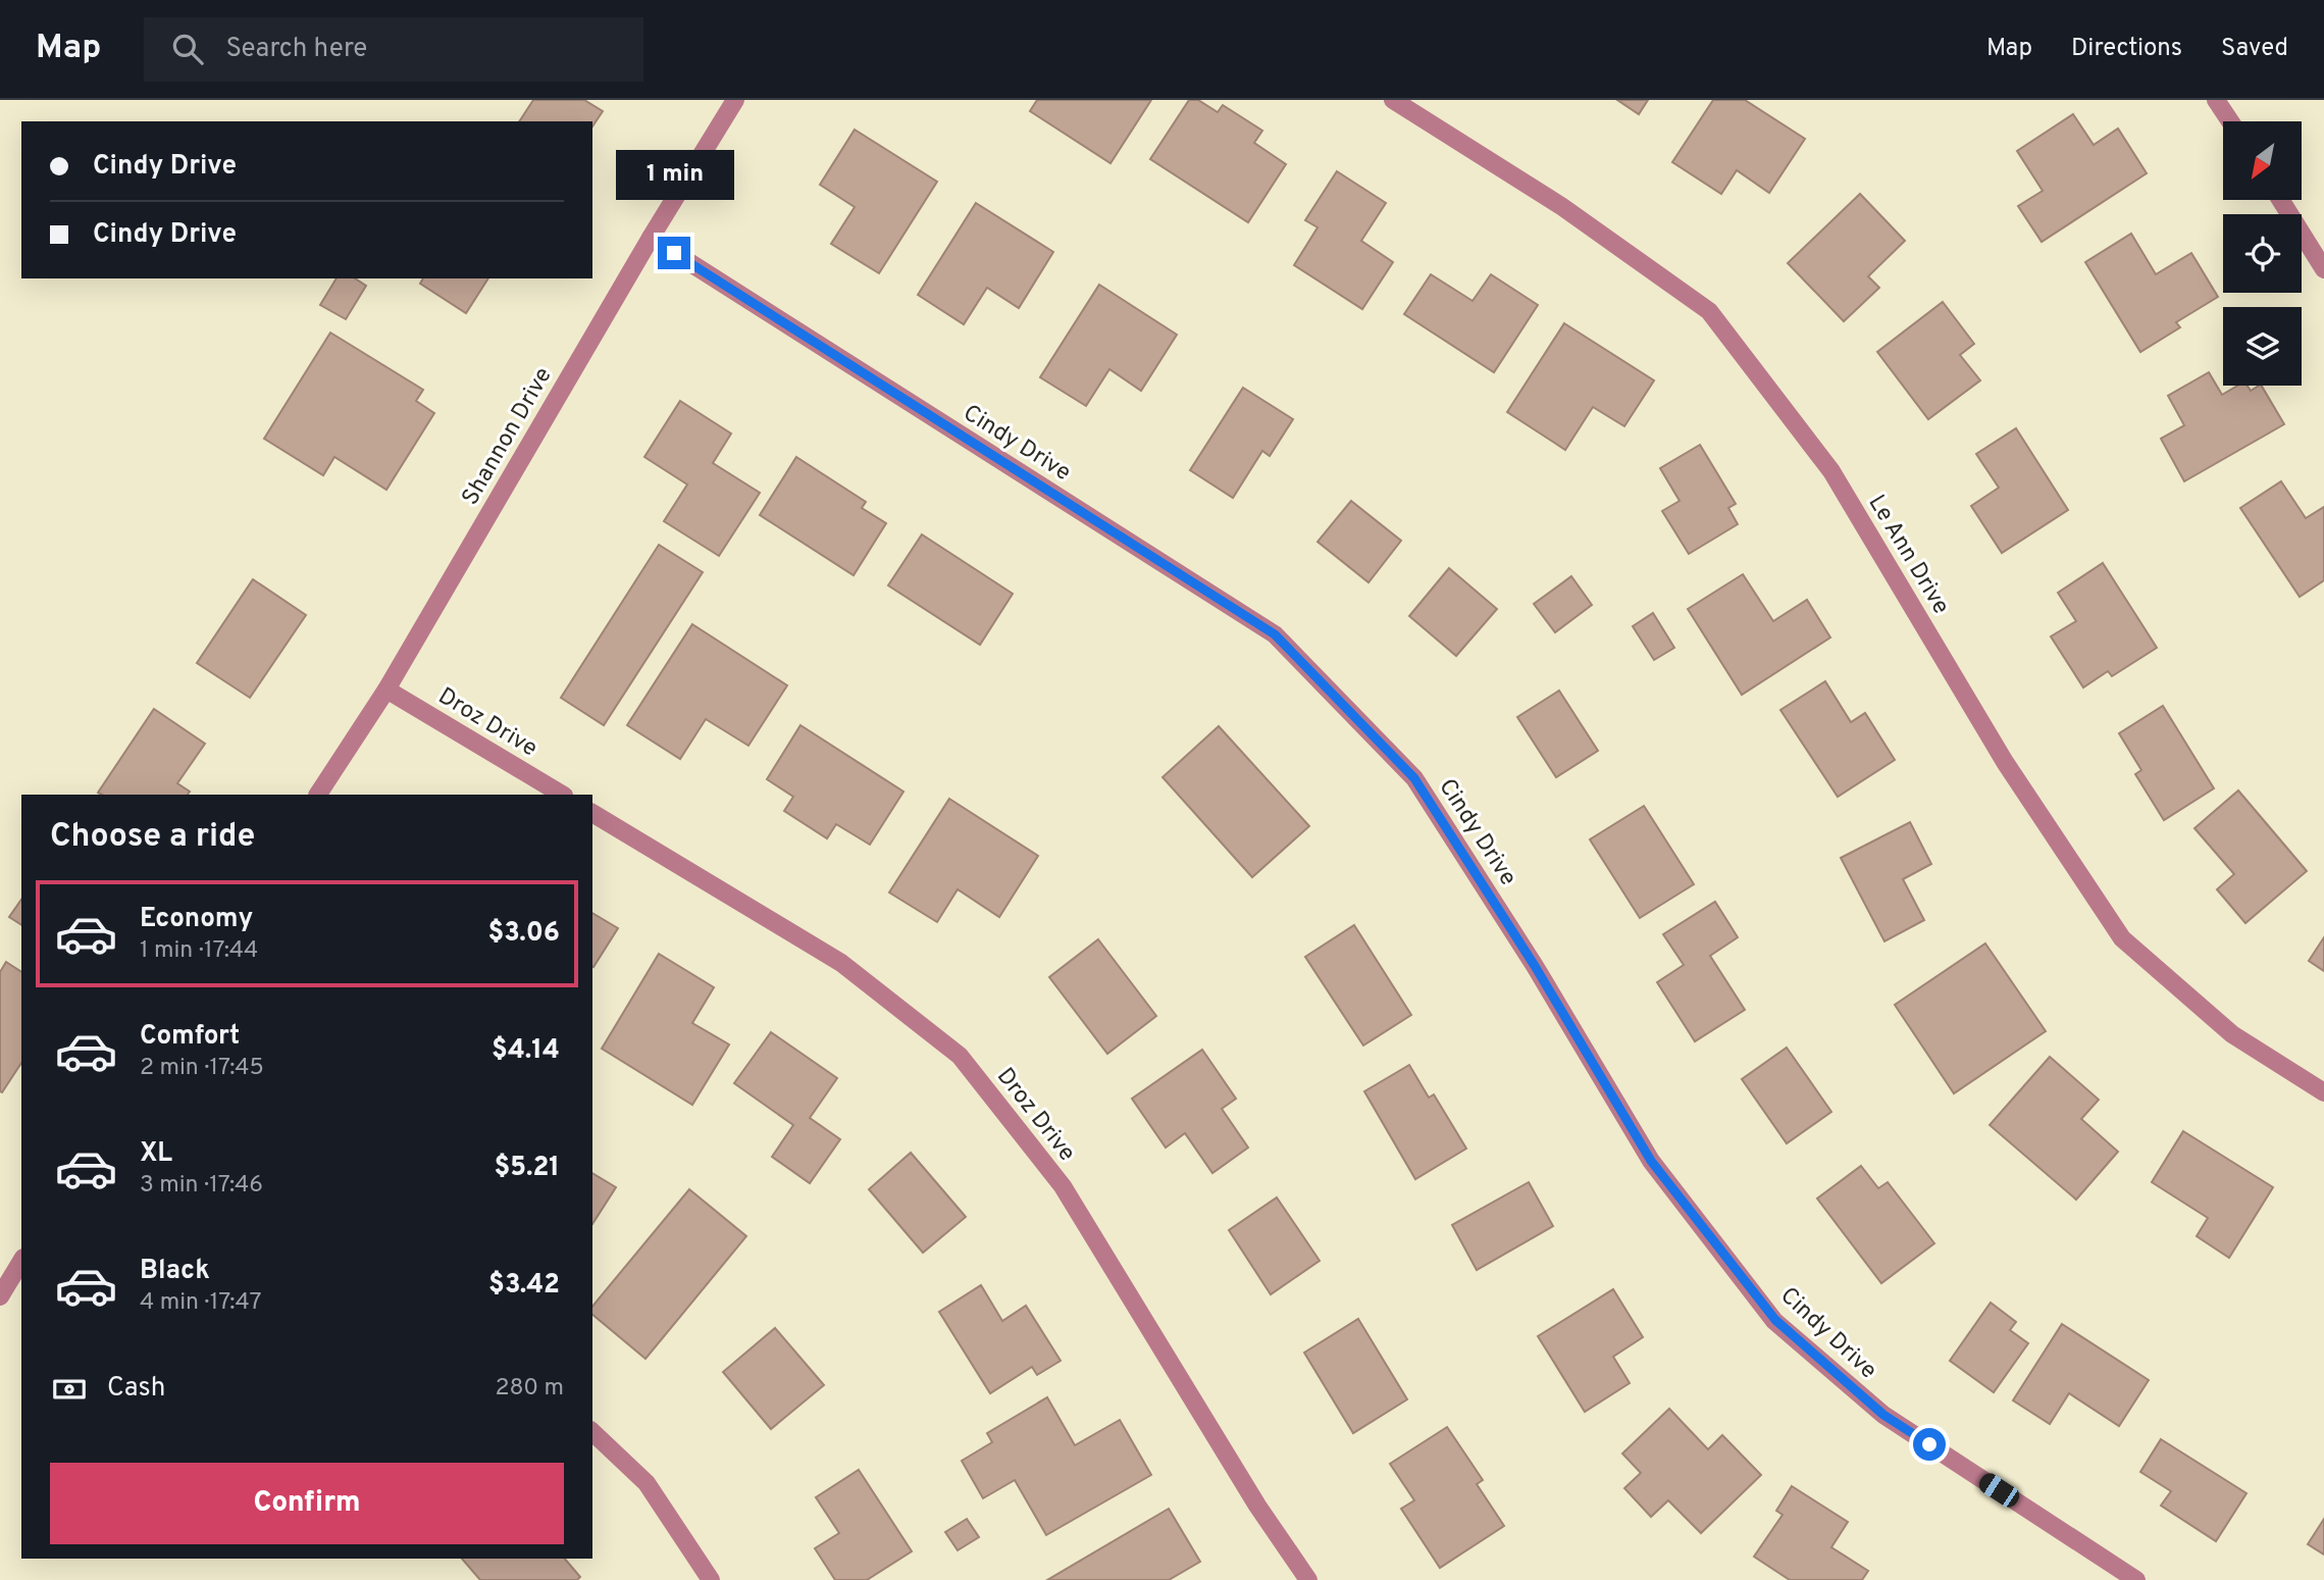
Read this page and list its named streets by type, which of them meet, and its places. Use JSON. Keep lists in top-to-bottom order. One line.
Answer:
{"streets":{"street":["Shannon Drive","Cindy Drive","Le Ann Drive","Droz Drive"]},"crossings":[["Shannon Drive","Cindy Drive"],["Shannon Drive","Droz Drive"]],"north":"bottom left","page":{"header":"Map","search":"Search here","nav":["Map","Directions","Saved"],"banner":["Cindy Drive","Cindy Drive"],"bubble":"1 min","heading":"Choose a ride","list":[{"name":"Economy","note":"1 min · 17:44","value":"$3.06"},{"name":"Comfort","note":"2 min · 17:45","value":"$4.14"},{"name":"XL","note":"3 min · 17:46","value":"$5.21"},{"name":"Black","note":"4 min · 17:47","value":"$3.42"}],"pay":["Cash","280 m"],"buttons":"Confirm"}}
